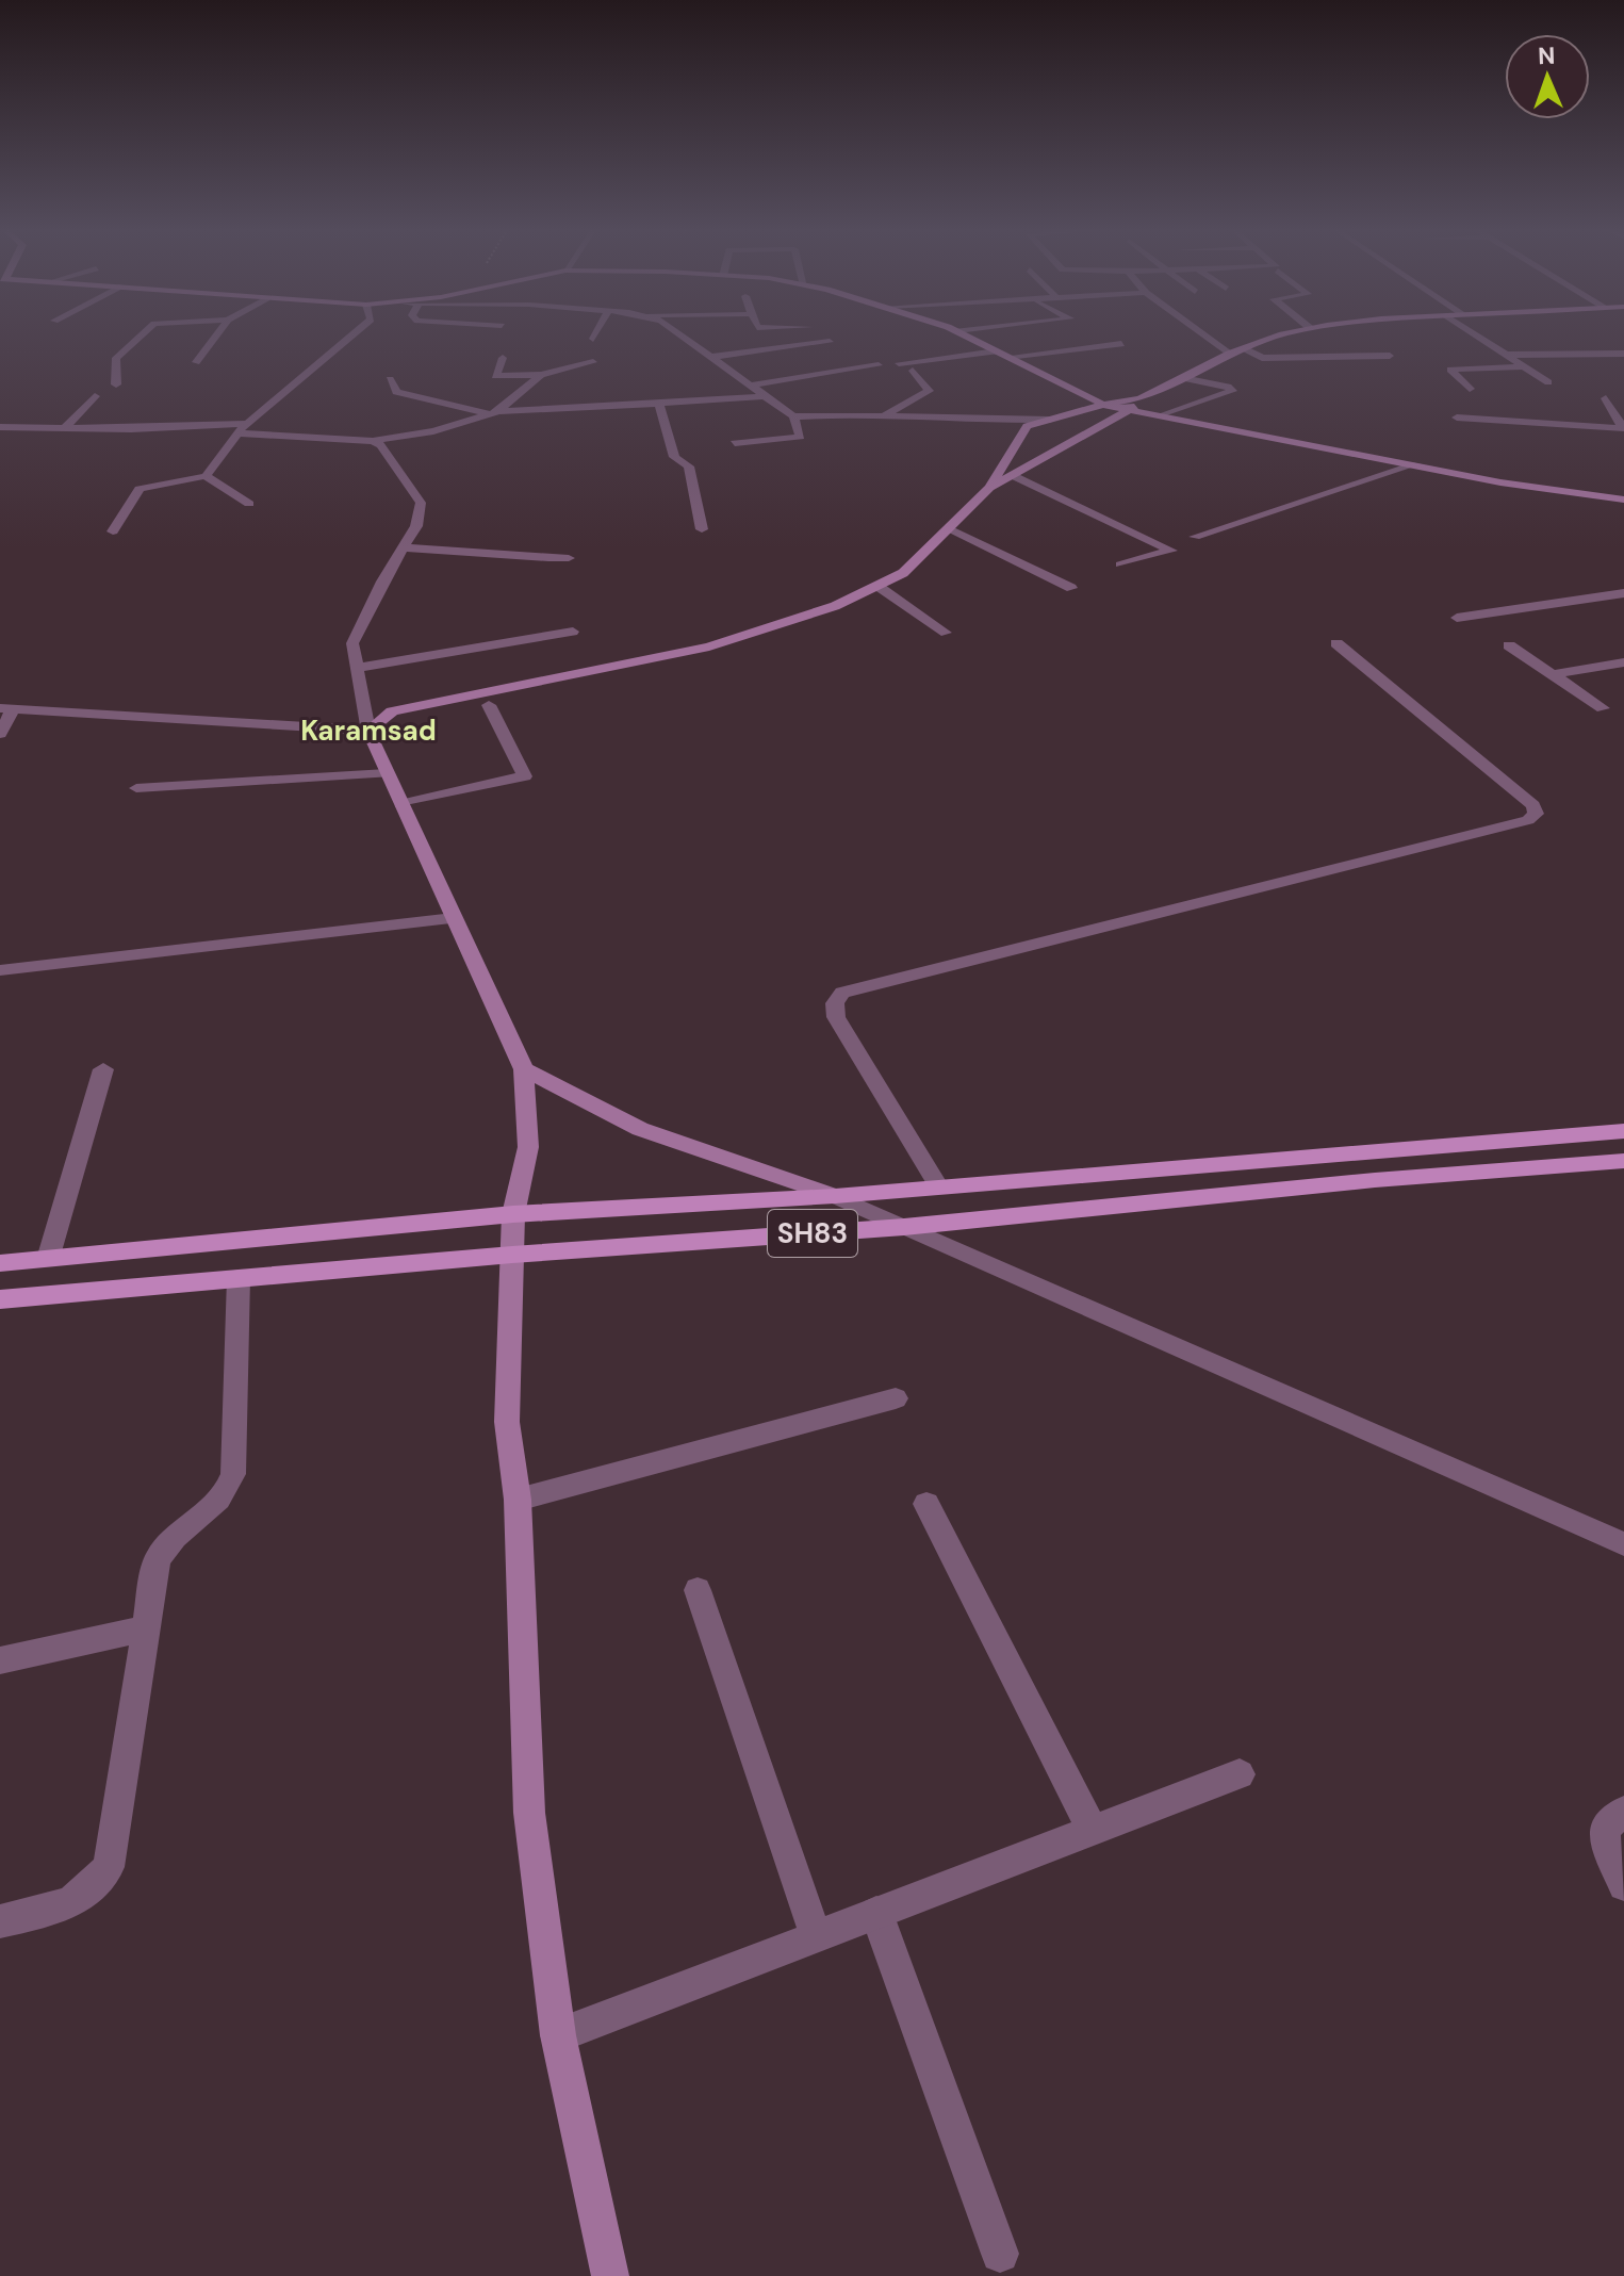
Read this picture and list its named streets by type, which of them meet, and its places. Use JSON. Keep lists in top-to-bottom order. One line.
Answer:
{"streets":{"main road":["SH83"]},"districts":["Karamsad"],"north":"top"}
